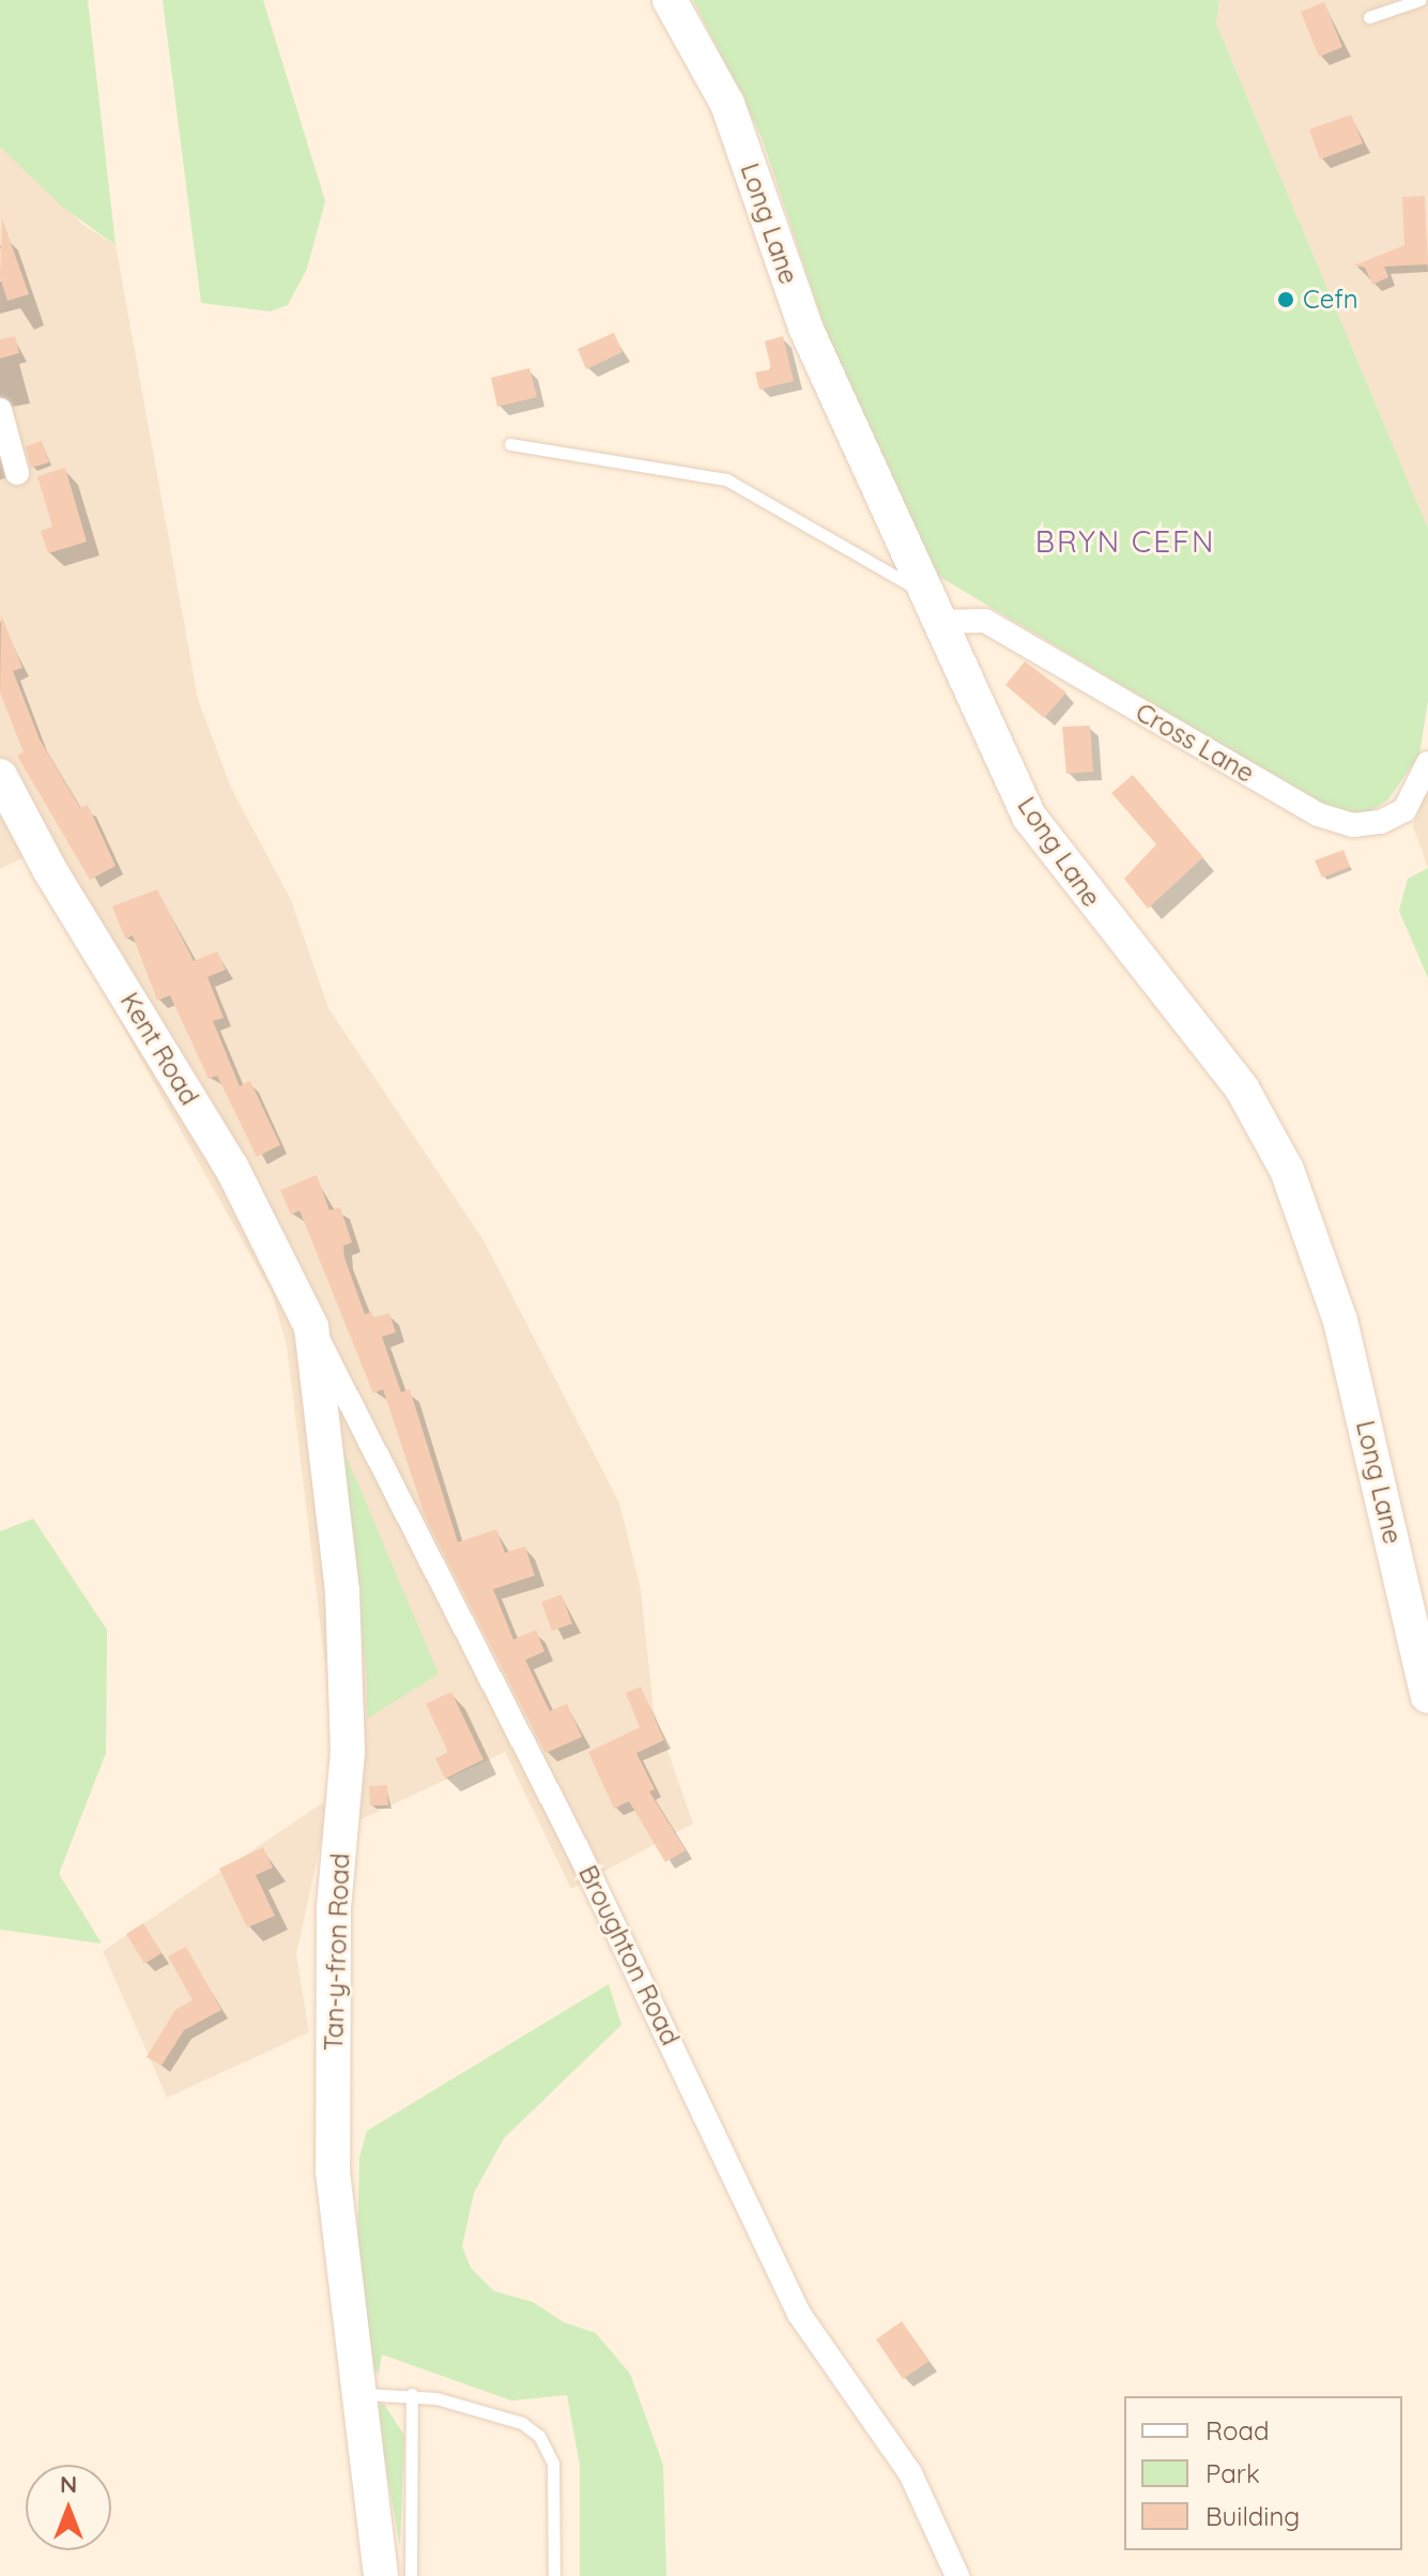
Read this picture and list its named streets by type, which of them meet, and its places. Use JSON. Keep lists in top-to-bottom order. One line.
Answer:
{"streets":{"main road":["Long Lane","Kent Road","Tan-y-fron Road"],"street":["Cross Lane","Broughton Road"]},"crossings":[["Long Lane","Cross Lane"],["Kent Road","Tan-y-fron Road"],["Kent Road","Broughton Road"],["Tan-y-fron Road","Broughton Road"]],"districts":["BRYN CEFN"],"places":["Cefn"],"legend":["Road","Park","Building"],"north":"top"}
